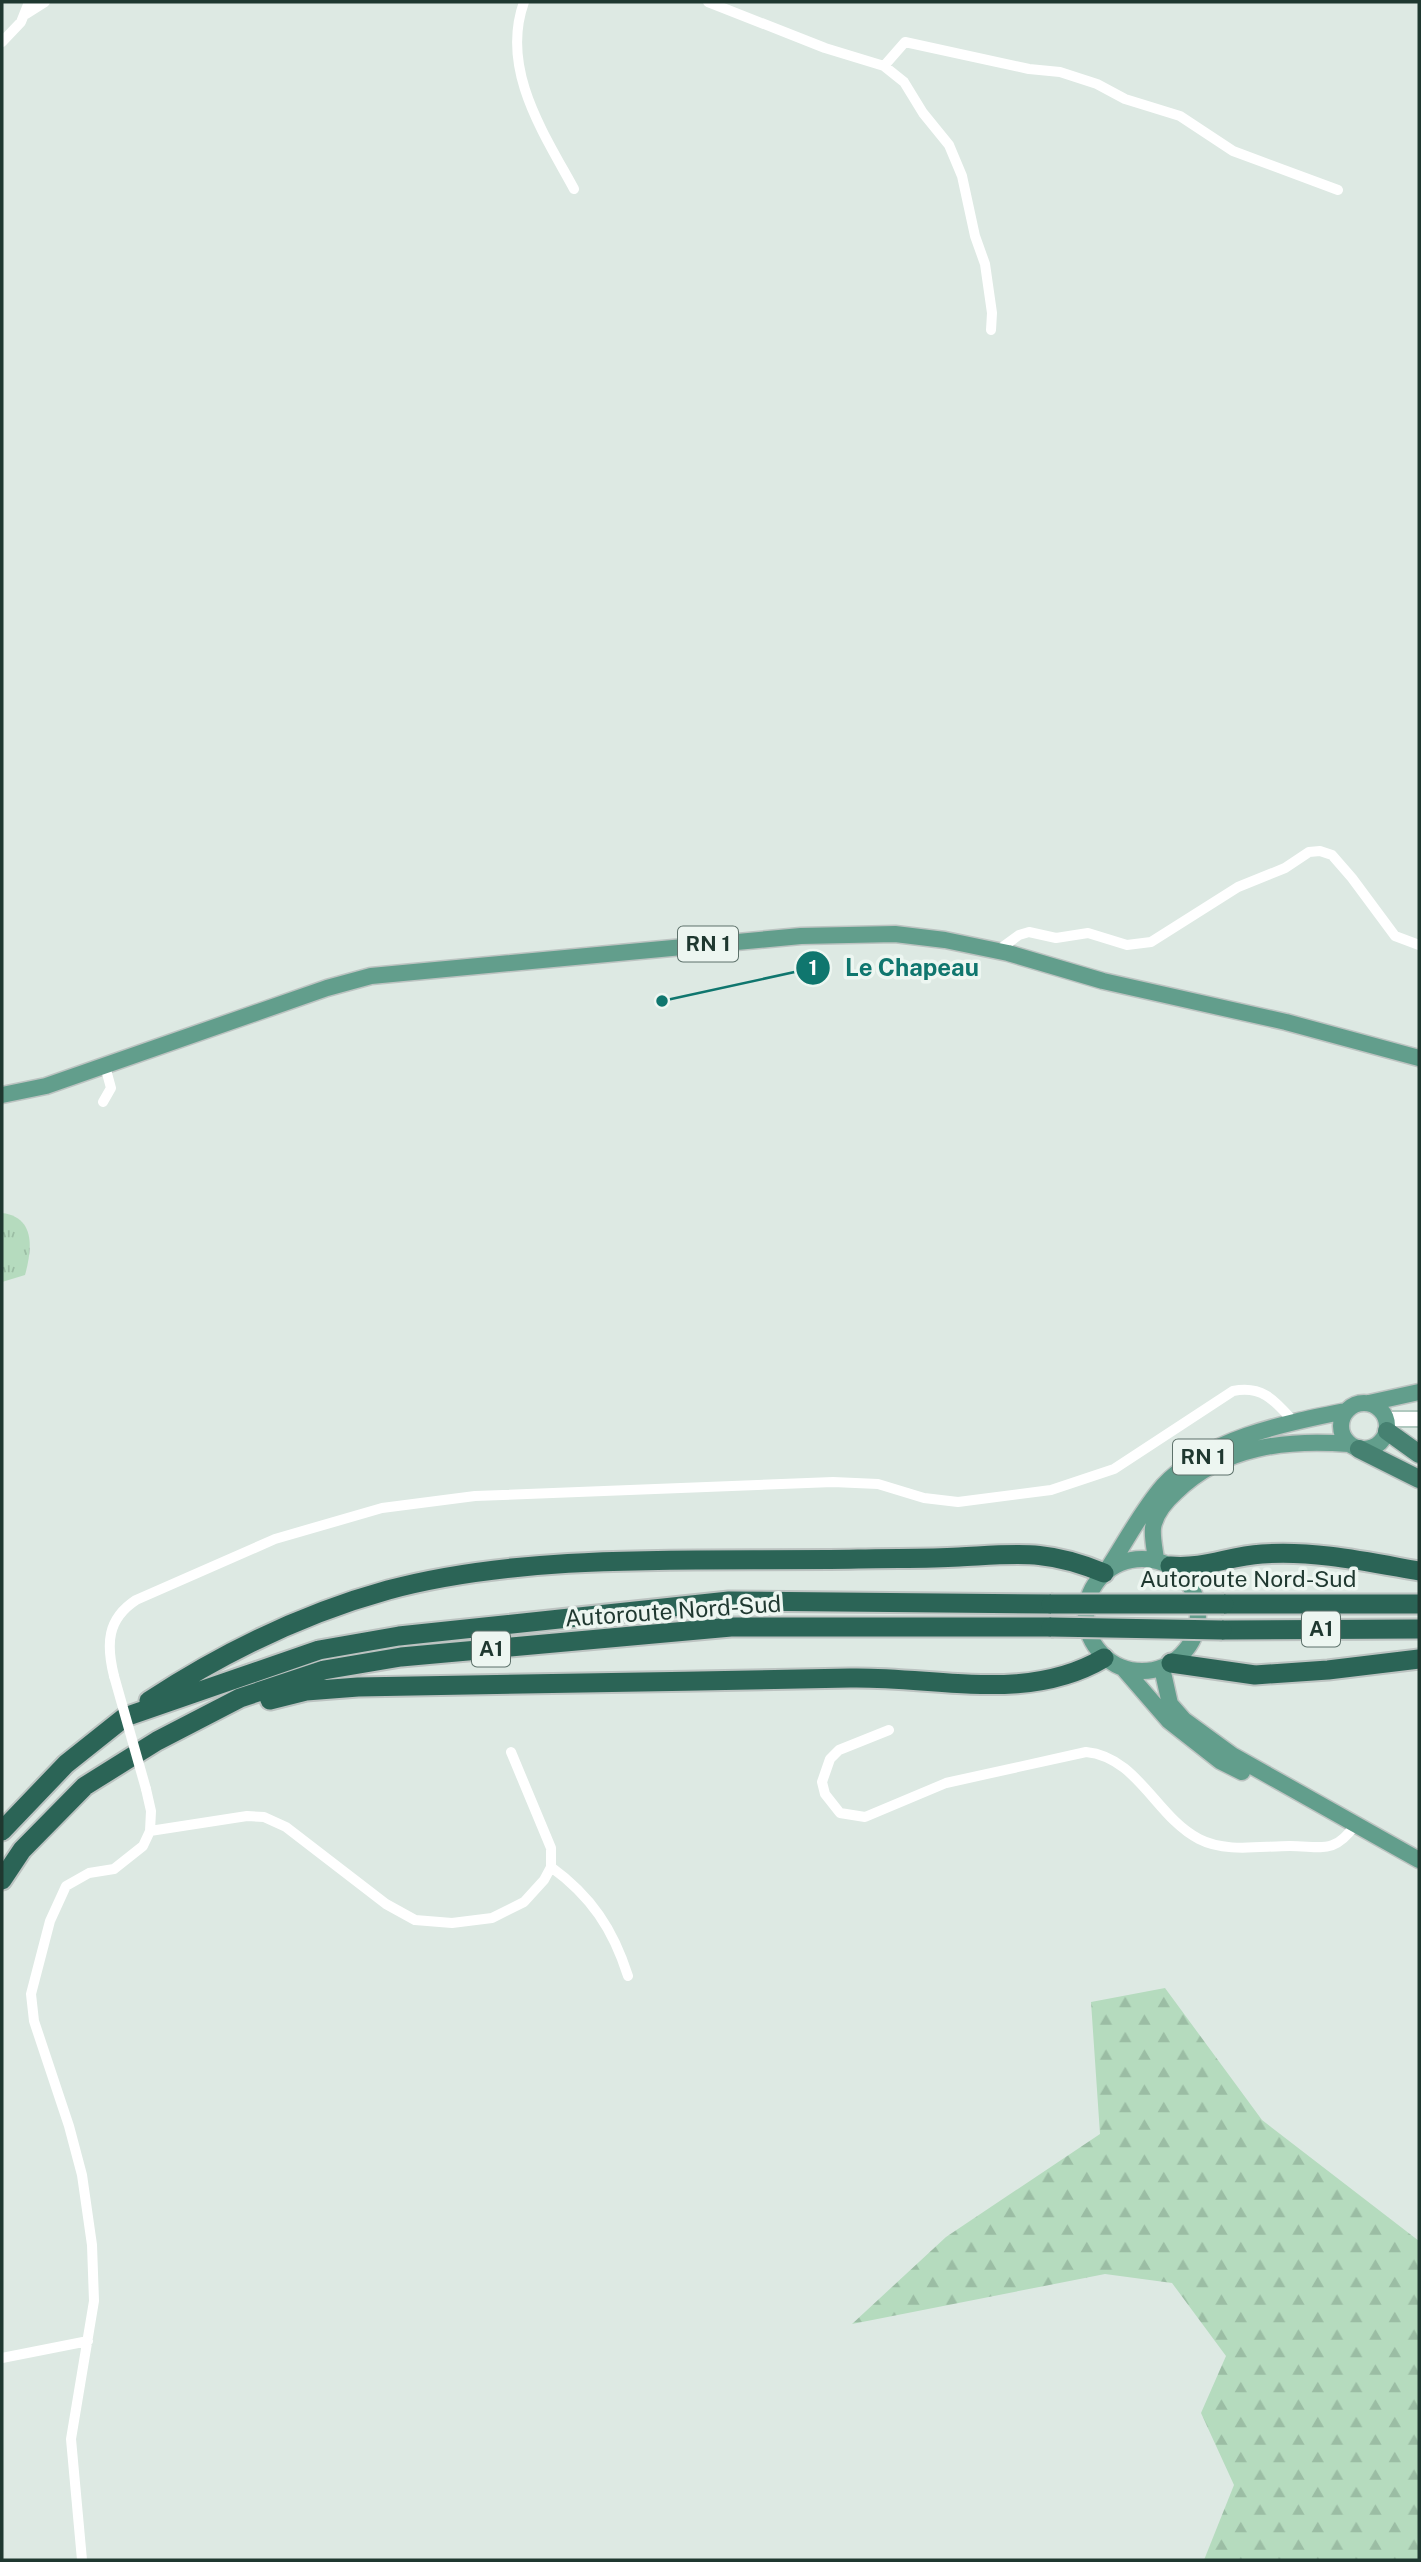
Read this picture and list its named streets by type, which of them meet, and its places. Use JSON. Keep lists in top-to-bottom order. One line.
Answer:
{"streets":{"highway":["Autoroute Nord-Sud","A1"],"main road":["RN 1"]},"places":["Le Chapeau"]}
